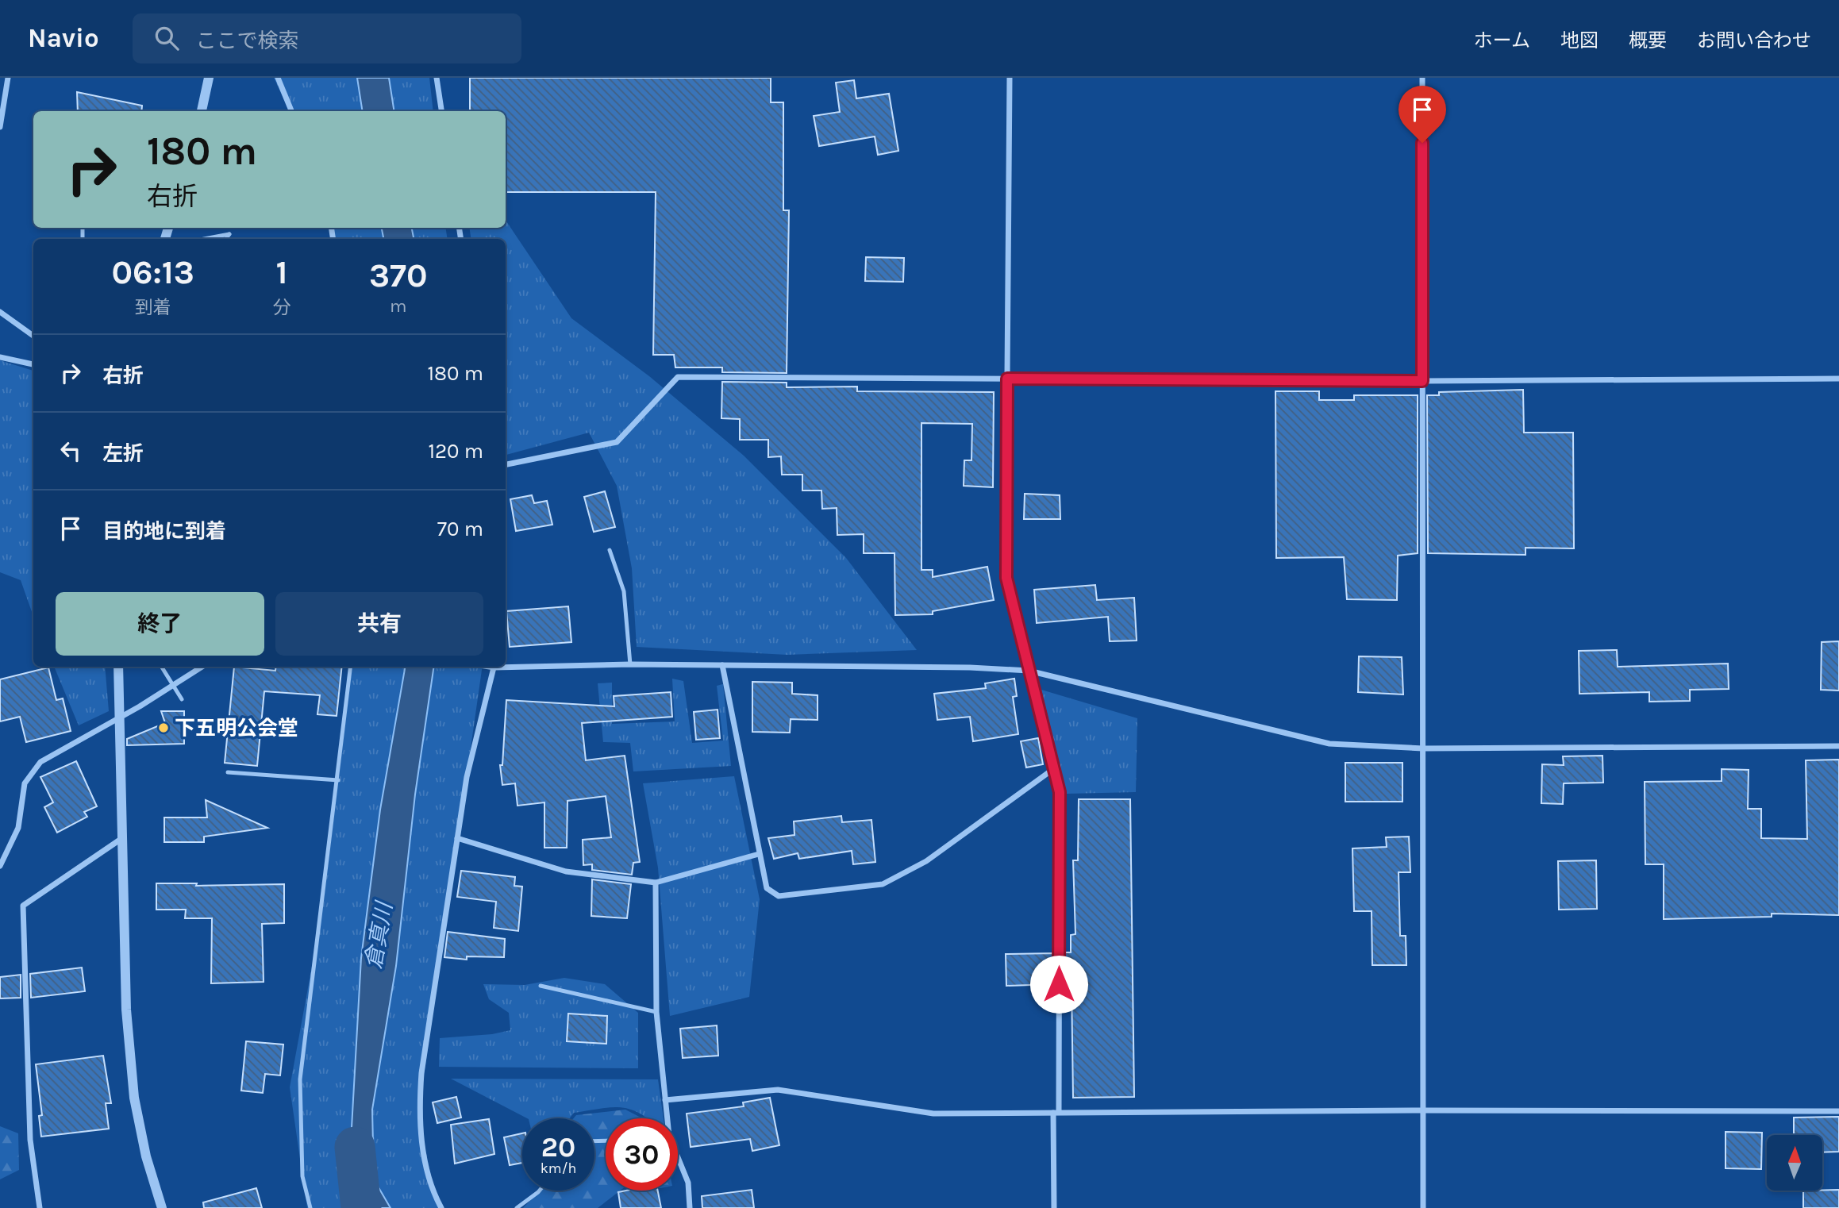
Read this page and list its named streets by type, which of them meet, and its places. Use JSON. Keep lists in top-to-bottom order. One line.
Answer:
{"water":["倉真川"],"places":["下五明公会堂"],"north":"top","page":{"header":"Navio","search":"ここで検索","nav":["ホーム","地図","概要","お問い合わせ"],"turn":["180 m","右折"],"eta":["06:13","到着","1","分","370","m"],"list":[{"name":"右折","value":"180 m"},{"name":"左折","value":"120 m"},{"name":"目的地に到着","value":"70 m"}],"buttons":["終了","共有"],"speed":"20 km/h","limit":"30"}}
